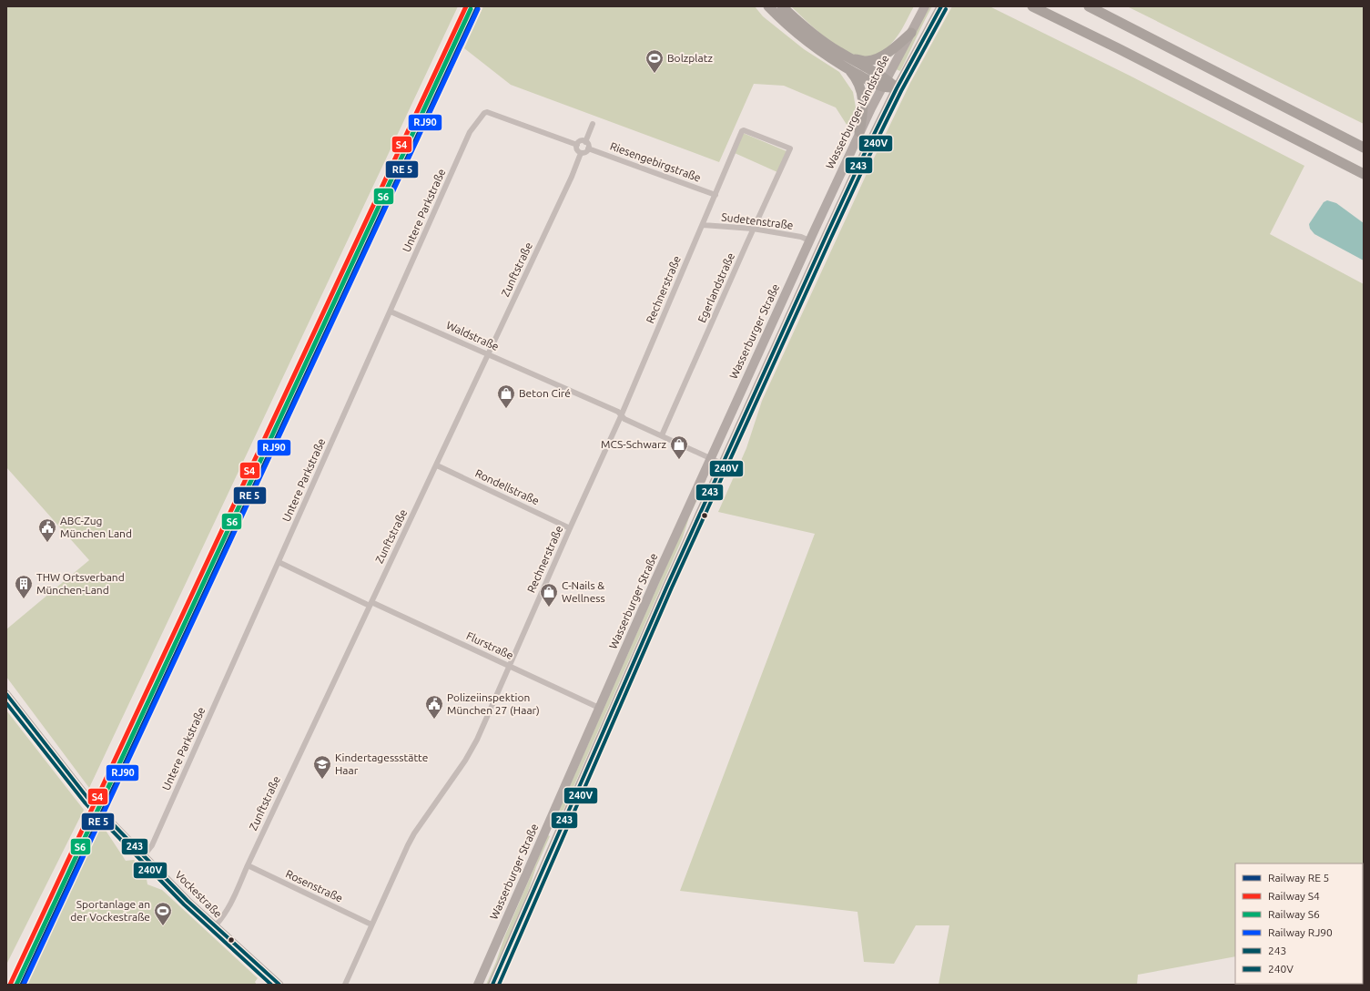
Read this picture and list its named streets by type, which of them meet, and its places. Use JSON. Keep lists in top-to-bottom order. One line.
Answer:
{"streets":{"main road":["Wasserburger Landstraße","Wasserburger Straße","Vockestraße"],"street":["Riesengebirgstraße","Untere Parkstraße","Sudetenstraße","Zunftstraße","Egerlandstraße","Rechnerstraße","Waldstraße","Rondellstraße","Flurstraße","Rosenstraße"]},"crossings":[["Wasserburger Landstraße","Wasserburger Straße"],["Riesengebirgstraße","Untere Parkstraße"],["Riesengebirgstraße","Zunftstraße"],["Riesengebirgstraße","Rechnerstraße"],["Untere Parkstraße","Zunftstraße"],["Untere Parkstraße","Waldstraße"],["Untere Parkstraße","Flurstraße"],["Untere Parkstraße","Vockestraße"],["Sudetenstraße","Egerlandstraße"],["Sudetenstraße","Rechnerstraße"],["Sudetenstraße","Wasserburger Straße"],["Zunftstraße","Waldstraße"],["Zunftstraße","Rondellstraße"],["Zunftstraße","Flurstraße"],["Zunftstraße","Rosenstraße"],["Zunftstraße","Vockestraße"],["Egerlandstraße","Rechnerstraße"],["Egerlandstraße","Waldstraße"],["Rechnerstraße","Waldstraße"],["Rechnerstraße","Rondellstraße"],["Rechnerstraße","Flurstraße"],["Rechnerstraße","Rosenstraße"],["Wasserburger Straße","Waldstraße"],["Wasserburger Straße","Flurstraße"]],"places":{"sports":["Bolzplatz","Sportanlage an der Vockestraße"],"shop":["Beton Ciré","MCS-Schwarz","C-Nails & Wellness"],"public building":["ABC-Zug München Land","Polizeiinspektion München 27 (Haar)"],"building":["THW Ortsverband München-Land"],"school or university":["Kindertagessstätte Haar"]},"lines":["rail line S4","transit line 243","rail line S6","rail line RJ90","transit line 240V"],"legend":["Railway RE 5","Railway S4","Railway S6","Railway RJ90","243","240V"]}
